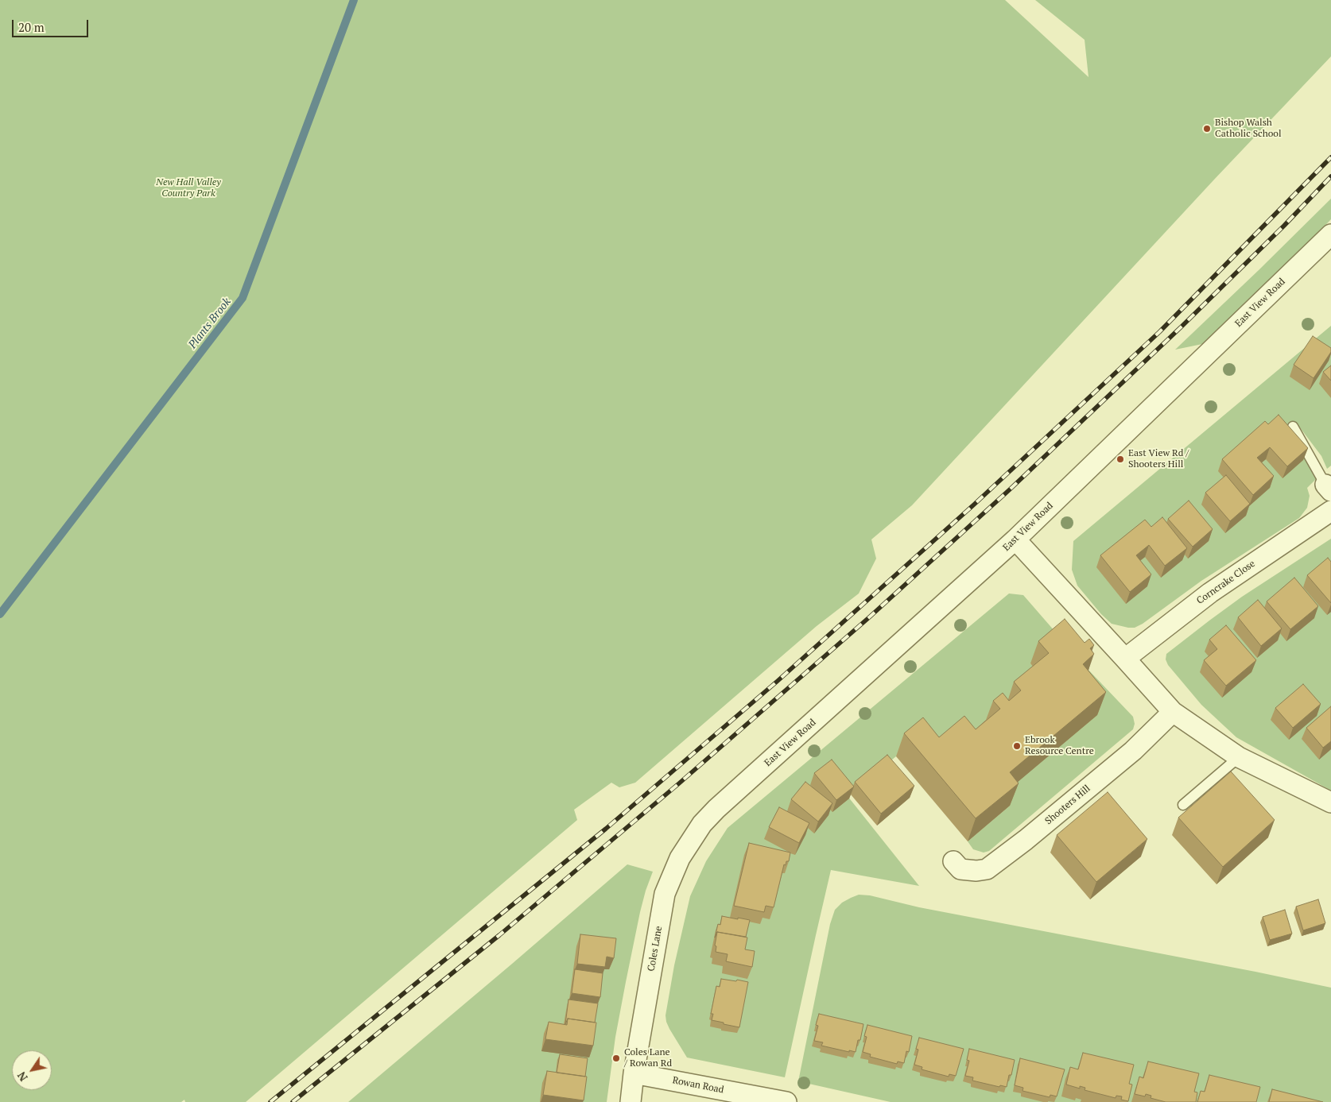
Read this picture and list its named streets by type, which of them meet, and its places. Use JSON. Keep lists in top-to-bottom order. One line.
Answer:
{"streets":{"street":["East View Road","Corncrake Close","Shooters Hill","Coles Lane","Rowan Road"]},"crossings":[["East View Road","Coles Lane"],["Coles Lane","Rowan Road"]],"water":["Plants Brook"],"parks":["New Hall Valley Country Park"],"places":["Bishop Walsh Catholic School","East View Rd / Shooters Hill","Ebrook Resource Centre","Coles Lane / Rowan Rd"],"scale_bar":"20 m","north":"bottom left"}
